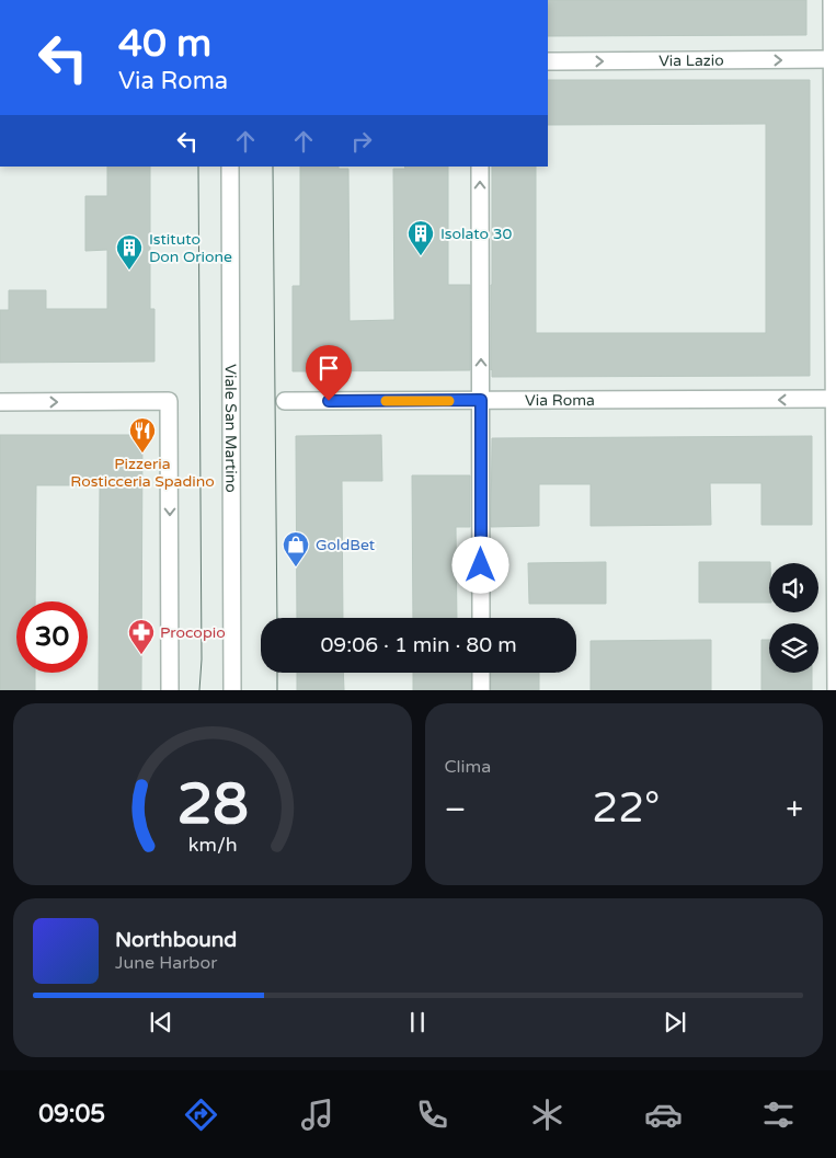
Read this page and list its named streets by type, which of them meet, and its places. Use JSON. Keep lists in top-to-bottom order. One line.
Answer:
{"streets":{"street":["Via Lazio","Via Roma","Viale San Martino"]},"one_way":["Via Lazio","Via Roma"],"places":{"building":["Isolato 30","Istituto Don Orione"],"restaurant":["Pizzeria Rosticceria Spadino"],"shop":["GoldBet"],"pharmacy":["Procopio"]},"page":{"turn":["40 m","Via Roma"],"limit":"30","trip":"09:06 · 1 min · 80 m","tile":"Clima","heat":["−","22°","+"],"song":["Northbound","June Harbor"],"tabs":"09:05","gauge":["28","km/h"]}}
